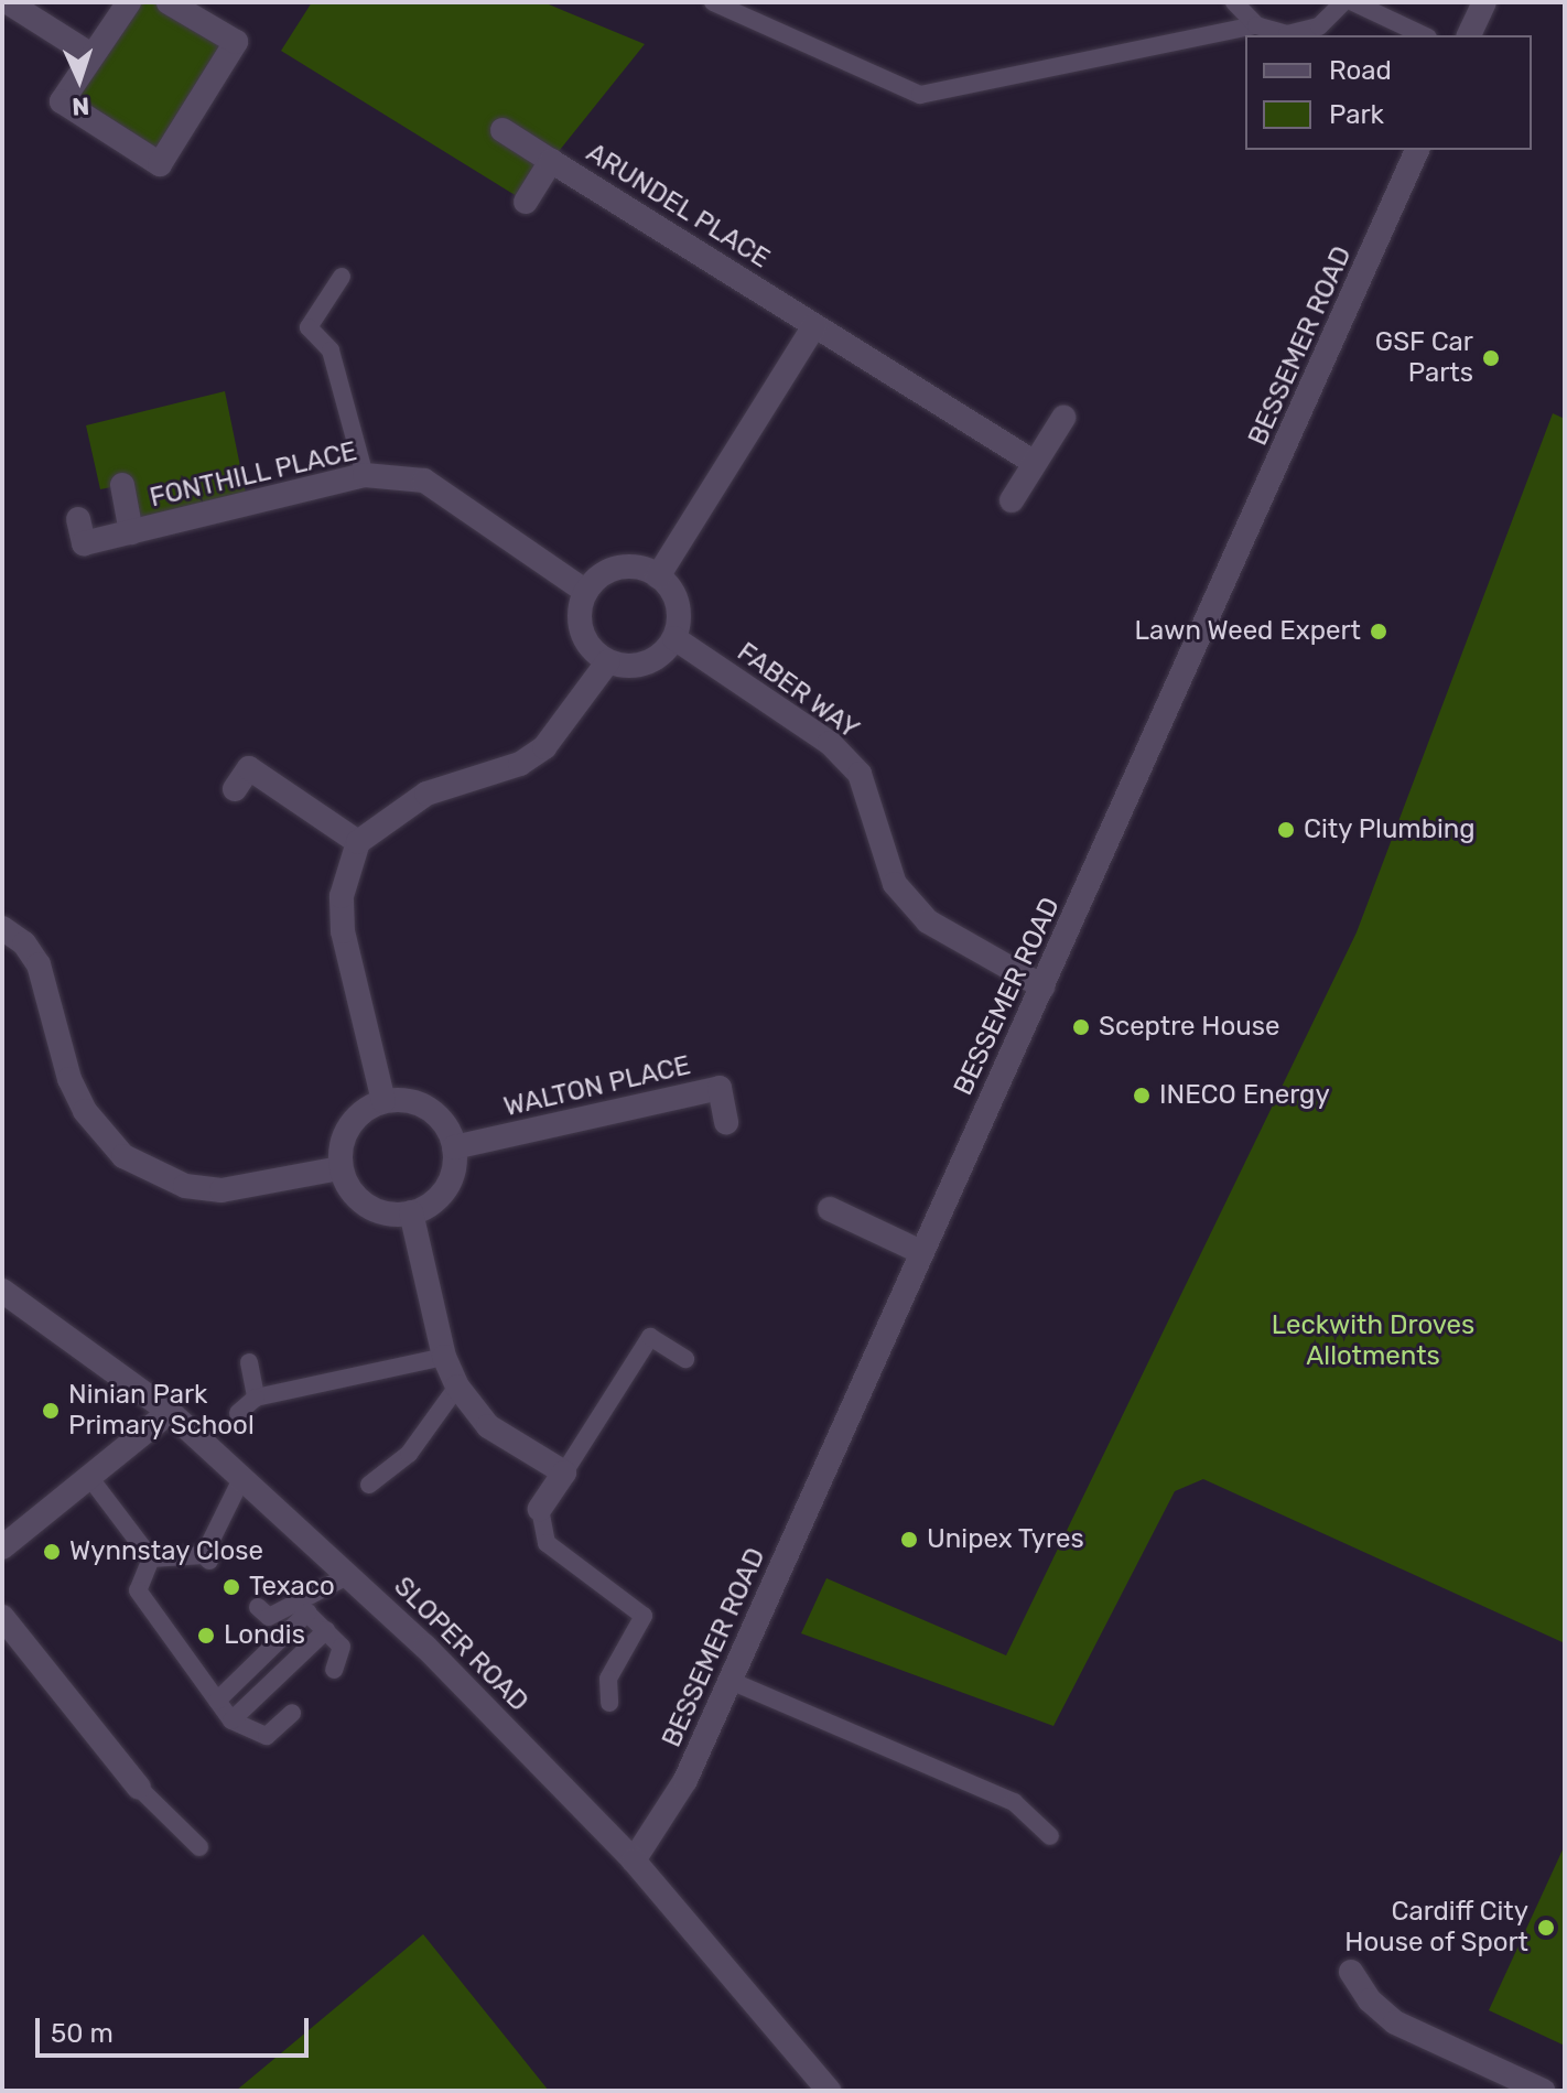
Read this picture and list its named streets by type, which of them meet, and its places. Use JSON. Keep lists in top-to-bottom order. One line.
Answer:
{"streets":{"street":["ARUNDEL PLACE","BESSEMER ROAD","FONTHILL PLACE","FABER WAY","WALTON PLACE","SLOPER ROAD"]},"crossings":[["BESSEMER ROAD","FABER WAY"],["BESSEMER ROAD","SLOPER ROAD"],["FONTHILL PLACE","FABER WAY"]],"parks":["Leckwith Droves Allotments"],"places":["GSF Car Parts","Lawn Weed Expert","City Plumbing","Sceptre House","INECO Energy","Ninian Park Primary School","Unipex Tyres","Wynnstay Close","Texaco","Londis","Cardiff City House of Sport"],"legend":["Road","Park"],"scale_bar":"50 m","north":"bottom"}
